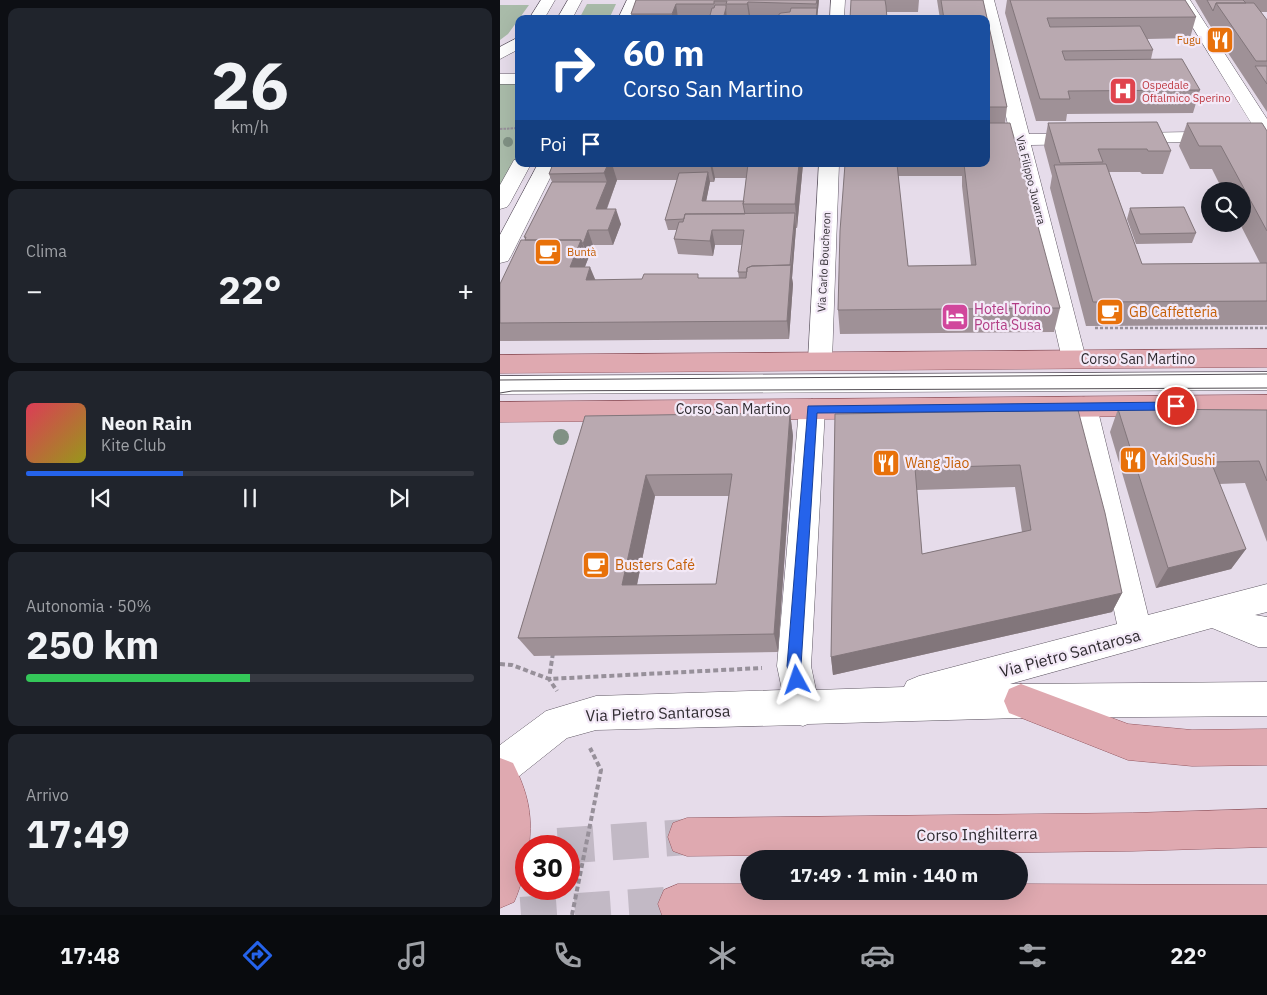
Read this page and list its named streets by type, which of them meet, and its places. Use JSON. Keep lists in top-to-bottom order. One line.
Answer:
{"streets":{"main road":["Corso San Martino","Corso Inghilterra"],"street":["Via Filippo Juvarra","Via Carlo Boucheron","Via Pietro Santarosa"]},"crossings":[["Via Filippo Juvarra","Corso San Martino"],["Via Carlo Boucheron","Corso San Martino"]],"places":{"restaurant":["Fugu","Yaki Sushi","Wang Jiao"],"hospital":["Ospedale Oftalmico Sperino"],"cafe":["Buntà","GB Caffetteria","Busters Café"],"hotel":["Hotel Torino Porta Susa"]},"page":{"tile":[["26","km/h"],"Clima",["Autonomia · 50%","250 km"],["Arrivo","17:49"]],"turn":["60 m","Corso San Martino"],"then":"Poi","heat":["−","22°","+"],"song":["Neon Rain","Kite Club"],"limit":"30","trip":"17:49 · 1 min · 140 m","tabs":["17:48","22°"]}}
